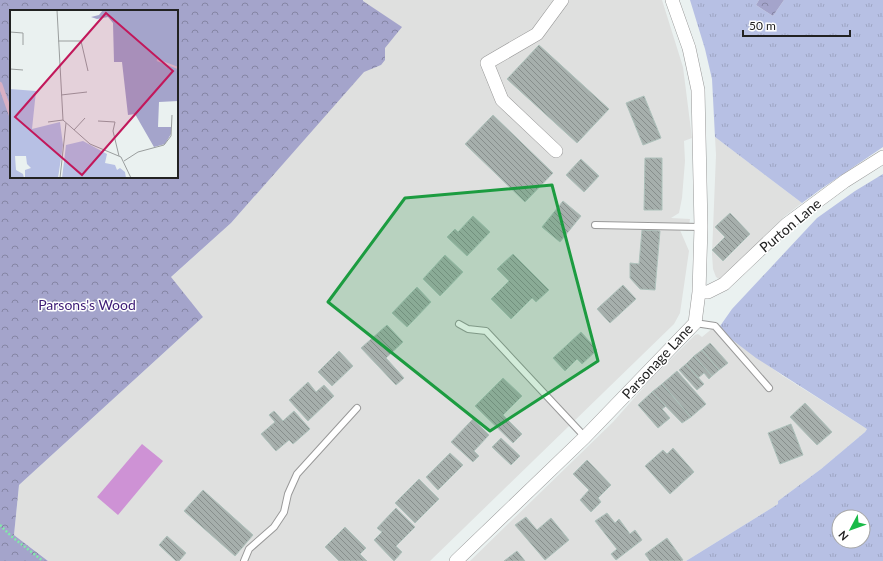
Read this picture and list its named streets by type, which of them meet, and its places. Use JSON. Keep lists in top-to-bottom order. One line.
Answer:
{"streets":{"street":["Purton Lane","Parsonage Lane"]},"crossings":[["Purton Lane","Parsonage Lane"]],"parks":["Parsons's Wood"],"scale_bar":"50 m","north":"bottom left"}
